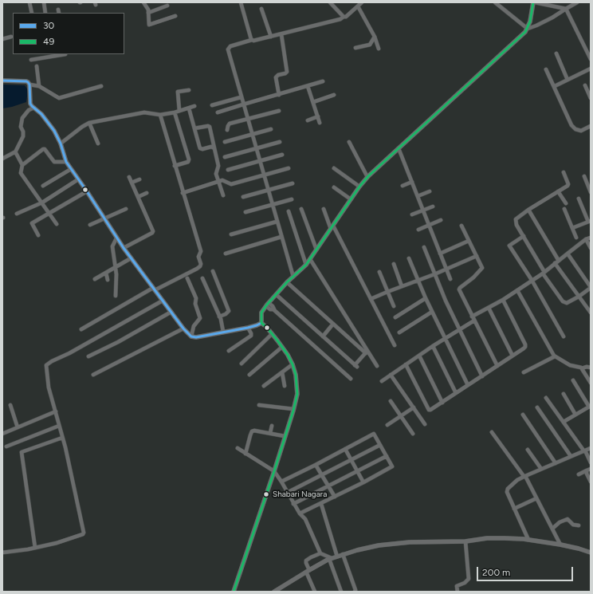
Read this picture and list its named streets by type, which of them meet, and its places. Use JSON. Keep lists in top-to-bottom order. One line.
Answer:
{"places":["Shabari Nagara"],"lines":["transit line 49","transit line 30"],"legend":["30","49"],"scale_bar":"200 m"}
